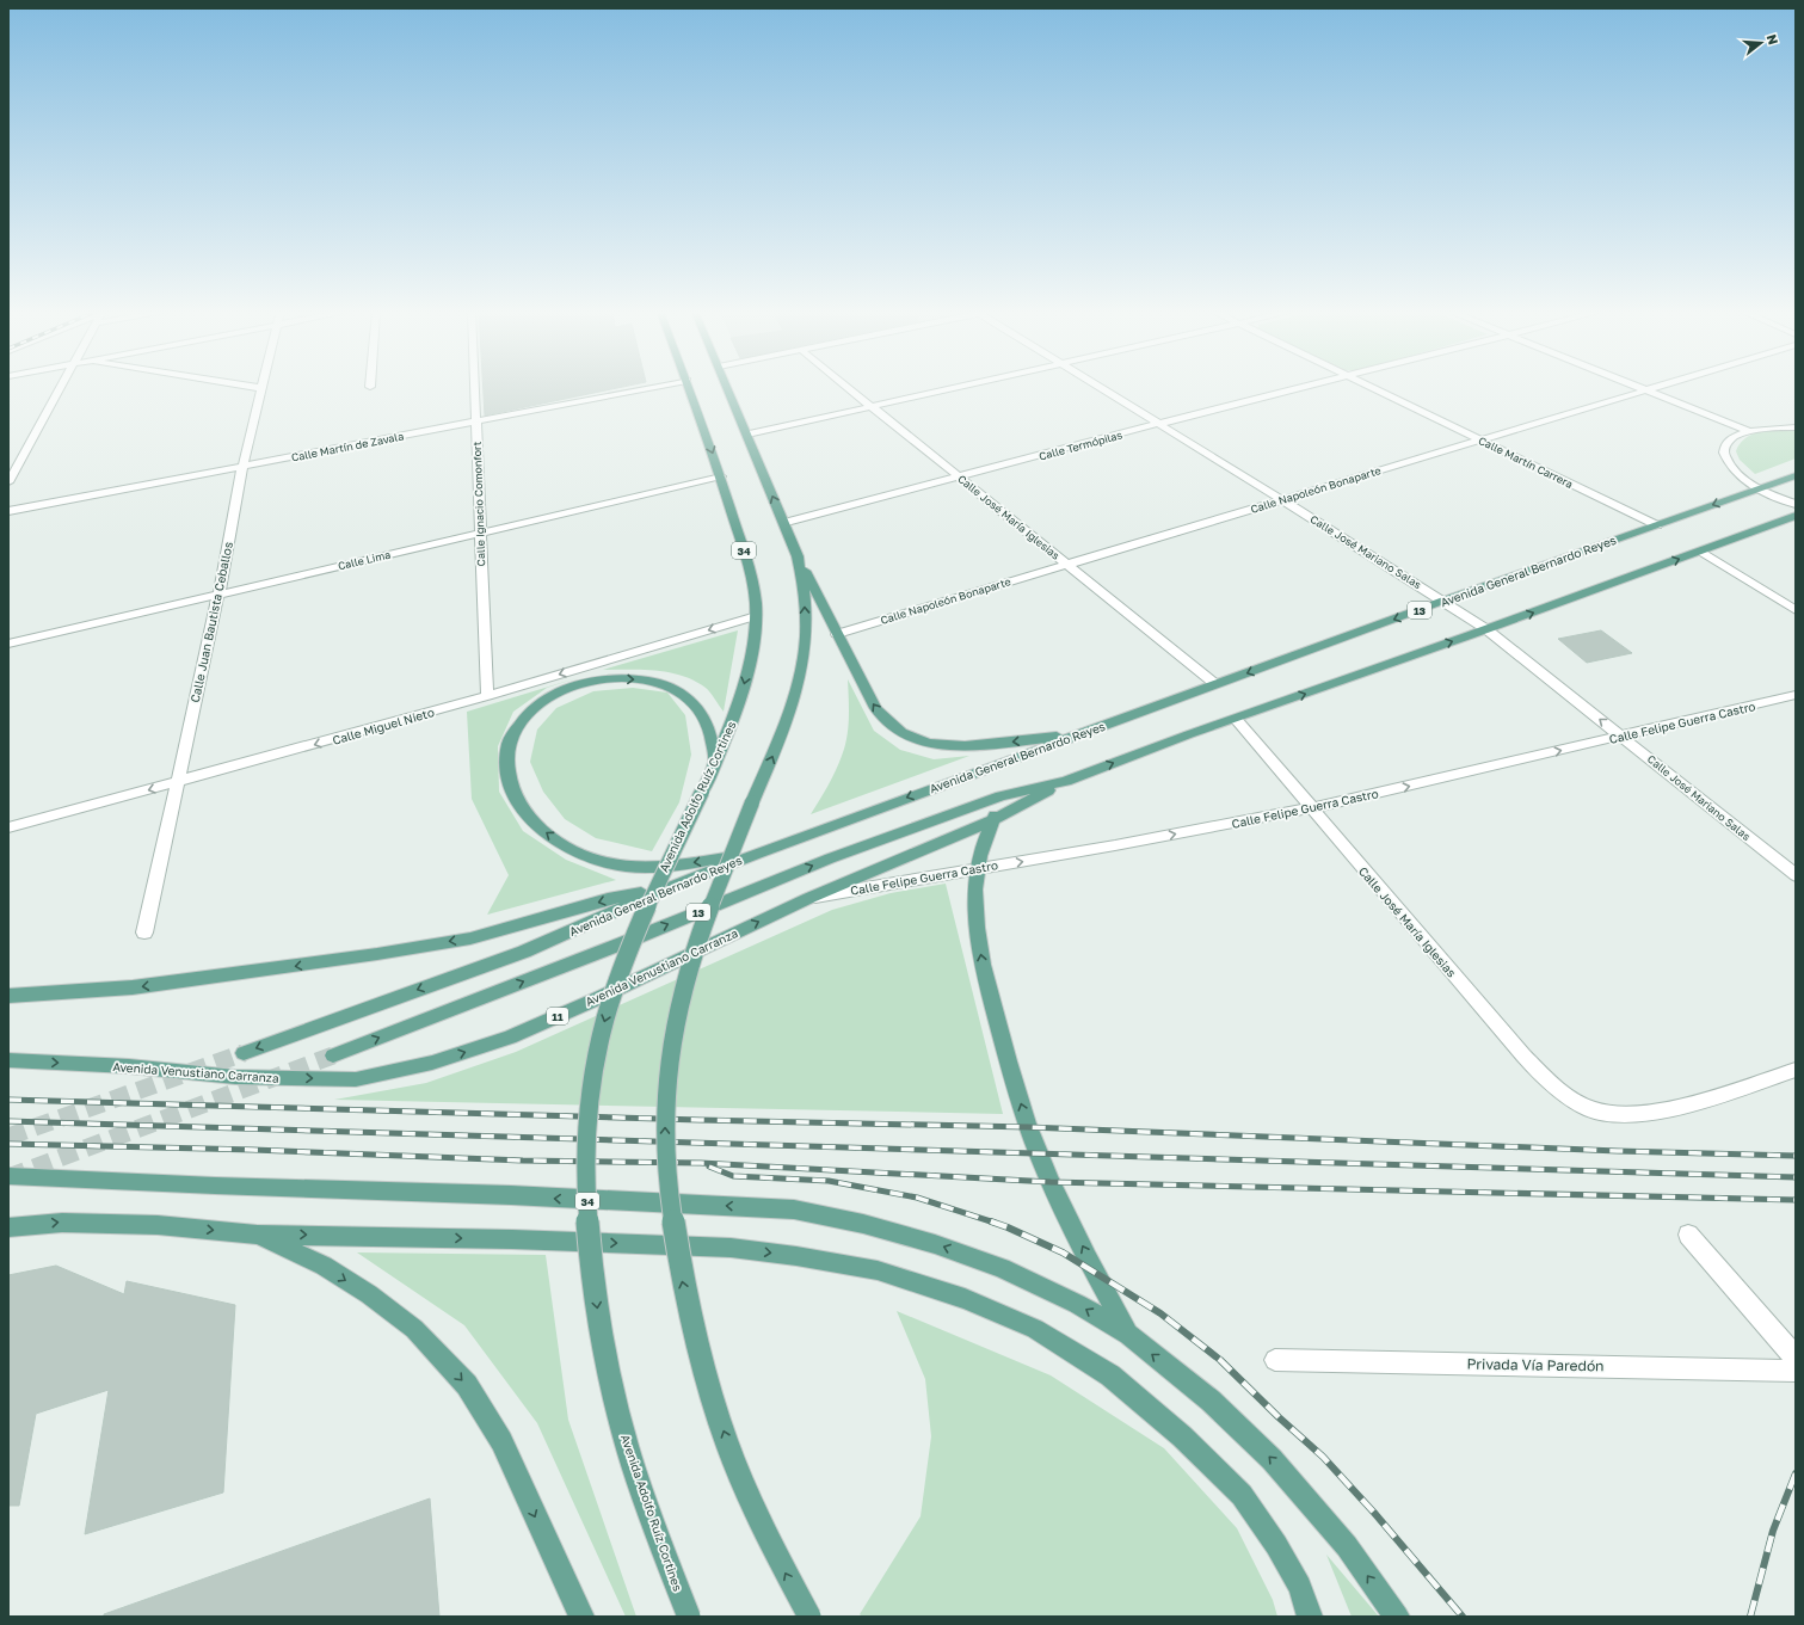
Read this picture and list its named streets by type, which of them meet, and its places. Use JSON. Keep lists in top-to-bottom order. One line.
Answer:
{"streets":{"main road":["34","Avenida General Bernardo Reyes","13","Avenida Adolfo Ruíz Cortines","Avenida Venustiano Carranza","11"],"street":["Calle Termópilas","Calle Martín de Zavala","Calle Martín Carrera","Calle Napoleón Bonaparte","Calle Ignacio Comonfort","Calle José María Iglesias","Calle José Mariano Salas","Calle Lima","Calle Juan Bautista Ceballos","Calle Felipe Guerra Castro","Calle Miguel Nieto","Privada Vía Paredón"]},"crossings":[["Calle Termópilas","Calle José María Iglesias"],["Calle Termópilas","Calle José Mariano Salas"],["Calle Martín de Zavala","Calle Ignacio Comonfort"],["Calle Martín de Zavala","Calle Juan Bautista Ceballos"],["Calle Martín Carrera","Calle Napoleón Bonaparte"],["Calle Martín Carrera","Avenida General Bernardo Reyes"],["Calle Napoleón Bonaparte","Calle José María Iglesias"],["Calle Napoleón Bonaparte","Calle José Mariano Salas"],["Calle Ignacio Comonfort","Calle Lima"],["Calle Ignacio Comonfort","Calle Miguel Nieto"],["Calle José María Iglesias","Avenida General Bernardo Reyes"],["Calle José María Iglesias","13"],["Calle José María Iglesias","Calle Felipe Guerra Castro"],["Calle José Mariano Salas","Avenida General Bernardo Reyes"],["Calle José Mariano Salas","13"],["Calle José Mariano Salas","Calle Felipe Guerra Castro"],["Calle Lima","Calle Juan Bautista Ceballos"],["Calle Lima","Avenida Adolfo Ruíz Cortines"],["13","Avenida Venustiano Carranza"],["Calle Juan Bautista Ceballos","Calle Miguel Nieto"],["Calle Felipe Guerra Castro","Avenida Venustiano Carranza"],["Calle Miguel Nieto","Avenida Adolfo Ruíz Cortines"]],"one_way":["Calle Felipe Guerra Castro","Calle Miguel Nieto"],"north":"right"}
